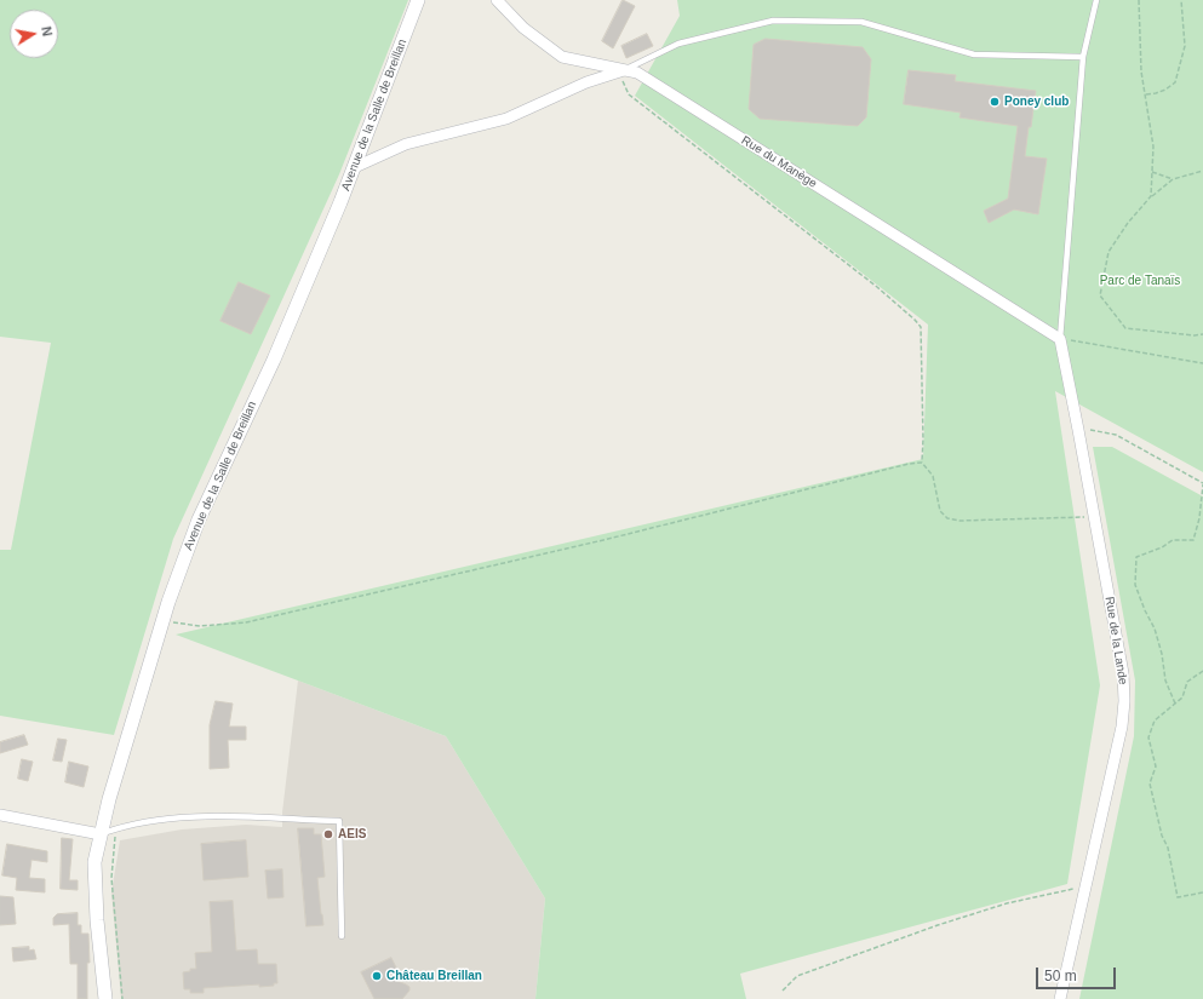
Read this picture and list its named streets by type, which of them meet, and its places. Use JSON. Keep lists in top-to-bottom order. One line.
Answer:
{"streets":{"street":["Avenue de la Salle de Breillan","Rue du Manège","Rue de la Lande"]},"crossings":[["Rue du Manège","Rue de la Lande"]],"parks":["Parc de Tanaïs"],"places":["Poney club","AEIS","Château Breillan"],"scale_bar":"50 m","north":"right"}
